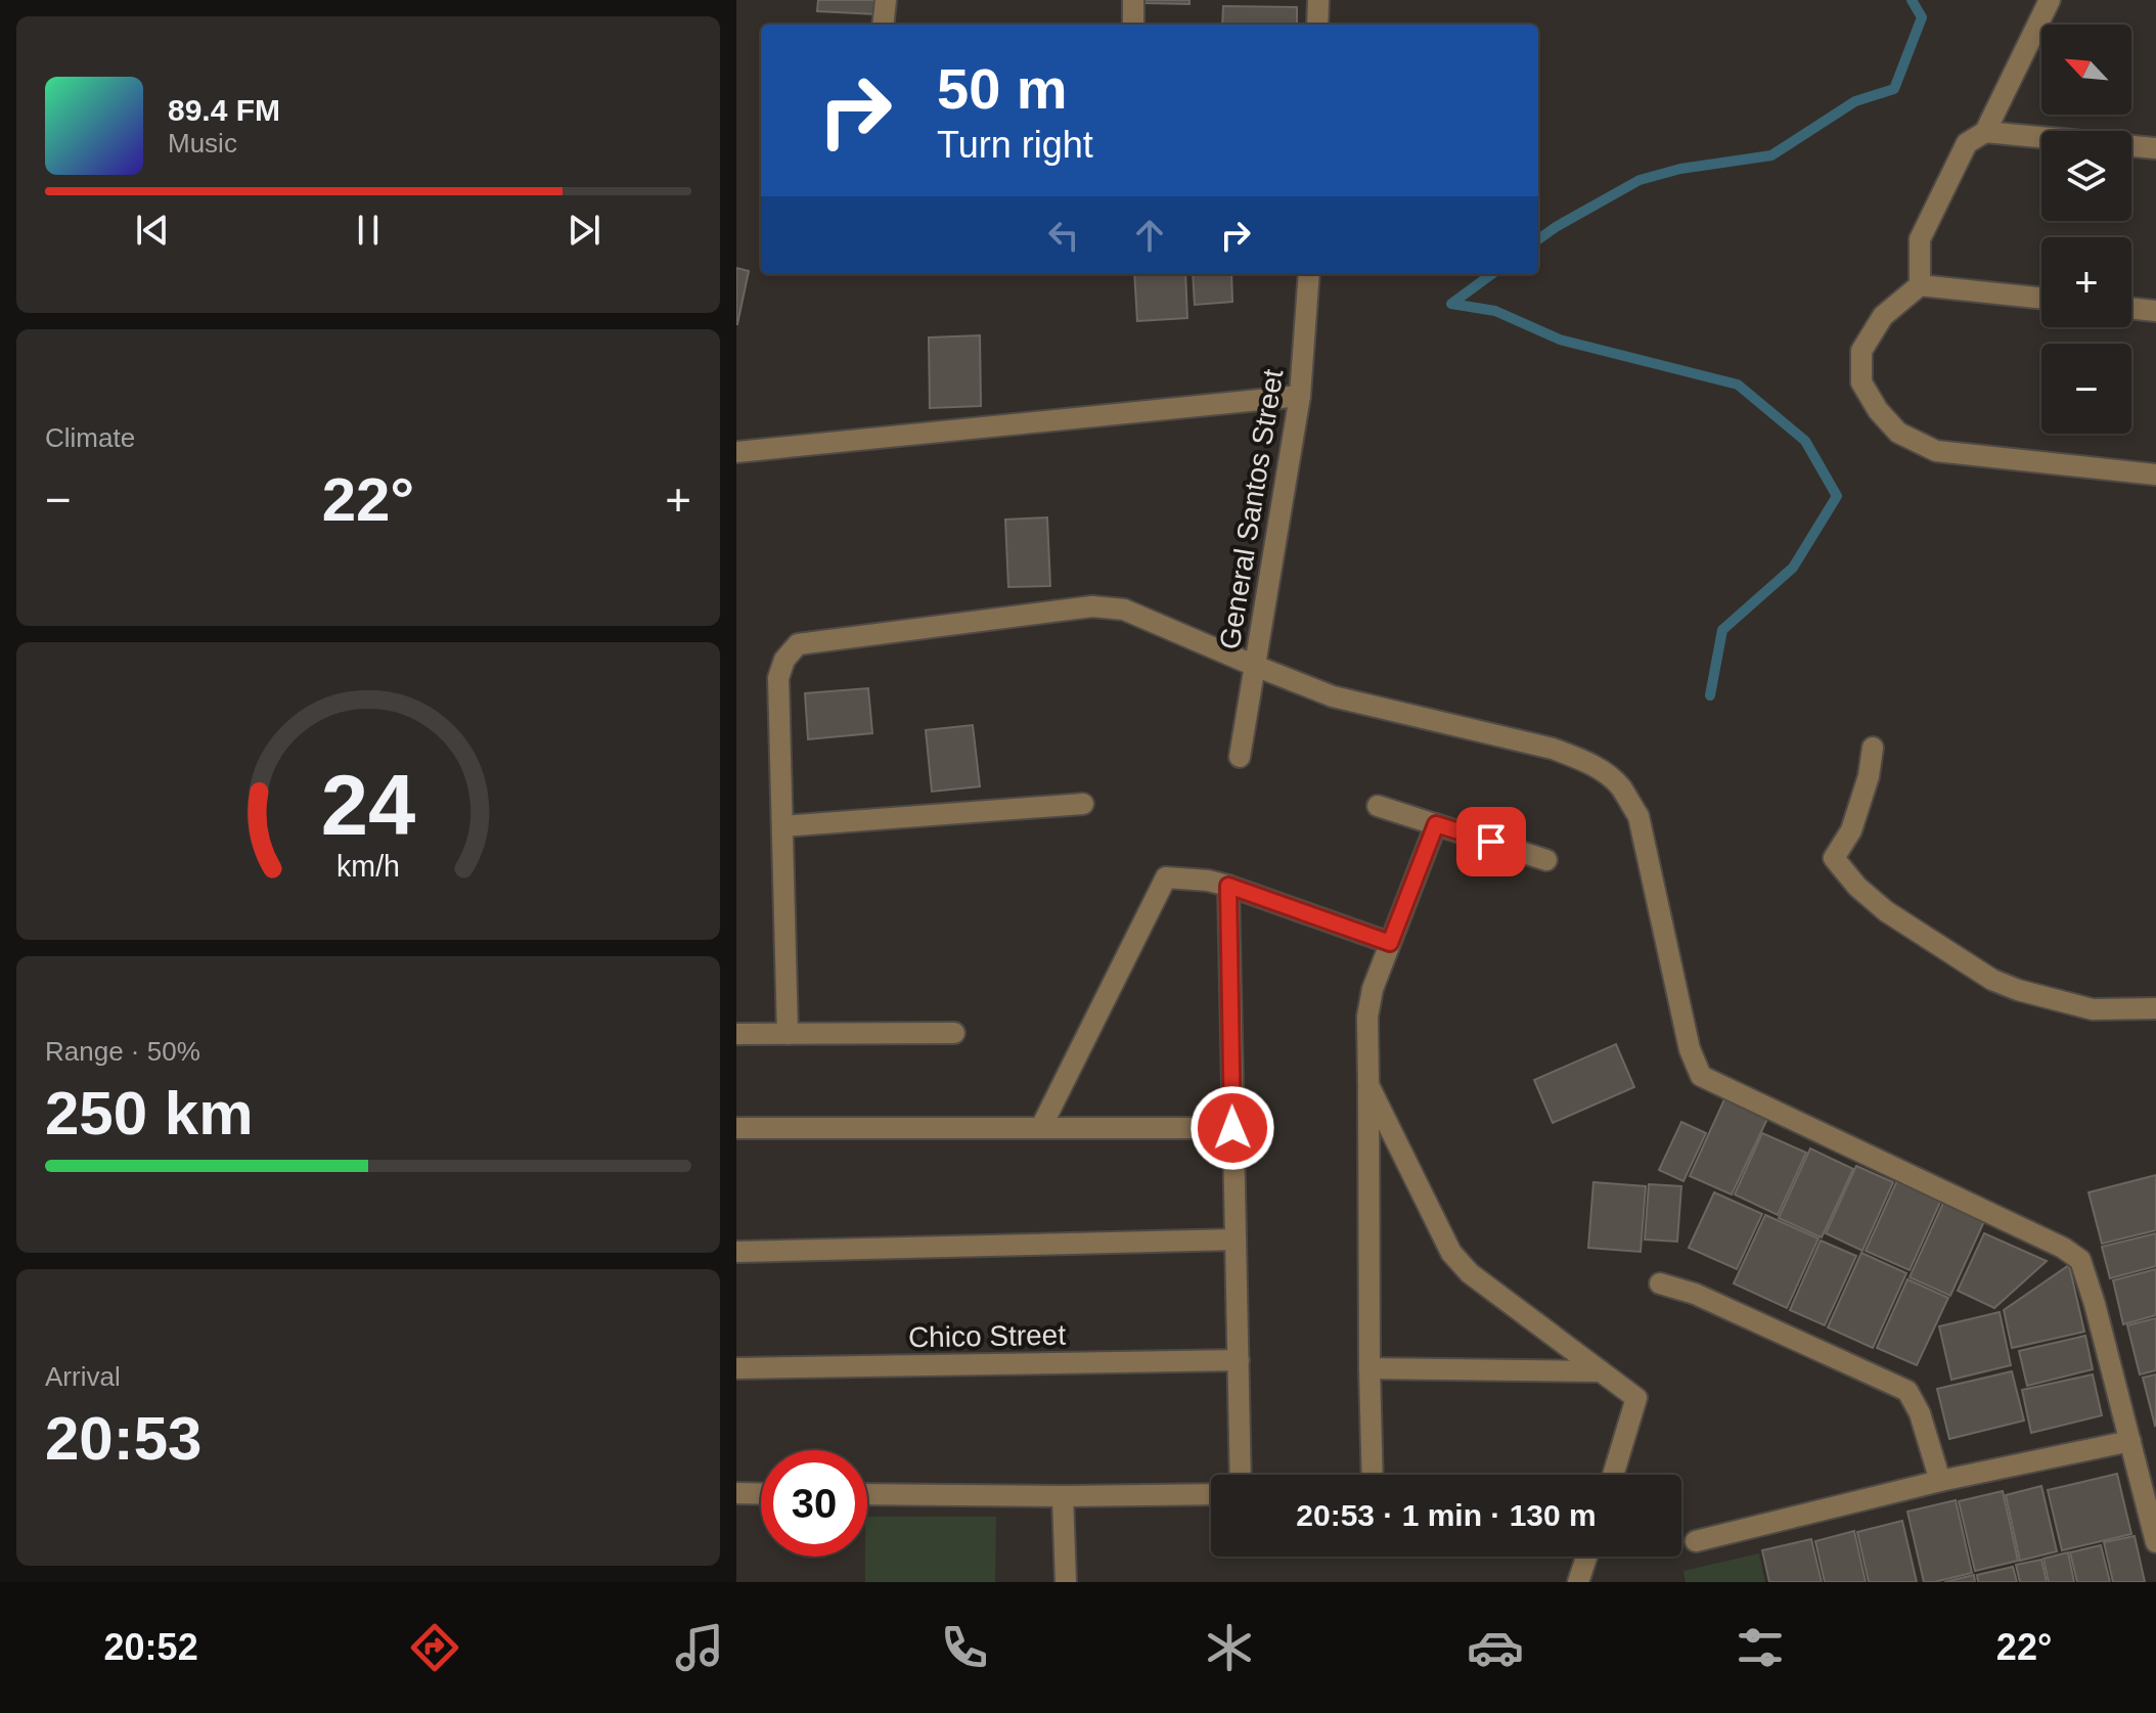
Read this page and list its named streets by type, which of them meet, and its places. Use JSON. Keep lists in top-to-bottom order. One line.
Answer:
{"streets":{"street":["General Santos Street","Chico Street"]},"north":"top left","page":{"map_buttons":["+","−"],"turn":["50 m","Turn right"],"song":["89.4 FM","Music"],"tile":["Climate",["Range · 50%","250 km"],["Arrival","20:53"]],"heat":["−","22°","+"],"limit":"30","trip":"20:53 · 1 min · 130 m","tabs":["20:52","22°"],"gauge":["24","km/h"]}}
